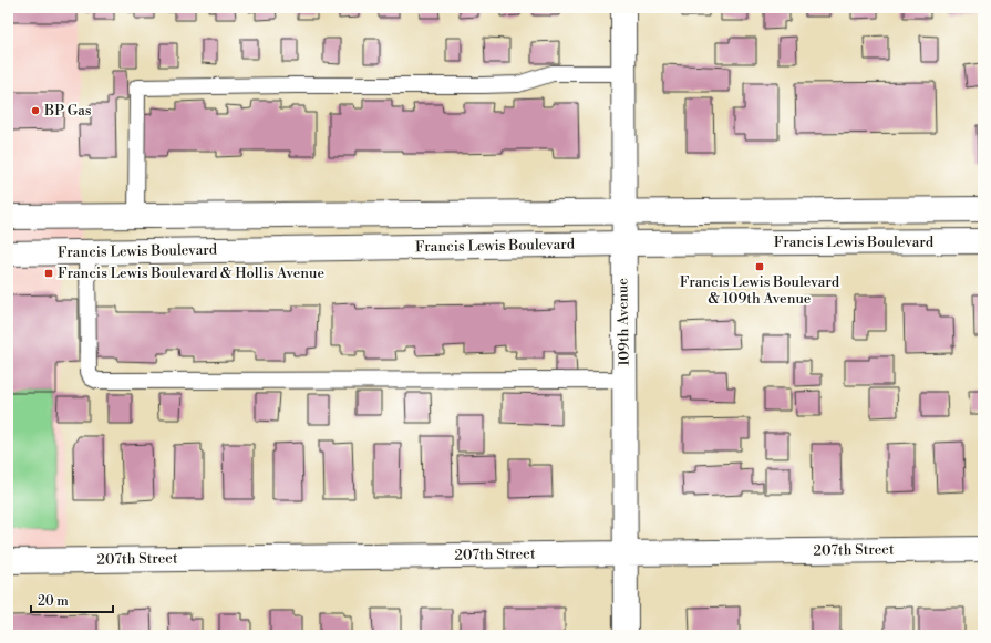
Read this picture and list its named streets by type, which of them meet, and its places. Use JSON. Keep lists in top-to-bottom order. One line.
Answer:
{"streets":{"main road":["Francis Lewis Boulevard","109th Avenue","207th Street"]},"crossings":[["Francis Lewis Boulevard","109th Avenue"],["109th Avenue","207th Street"]],"places":{"other":["BP Gas"],"transit":["Francis Lewis Boulevard & 109th Avenue","Francis Lewis Boulevard & Hollis Avenue"]},"scale_bar":"20 m"}
